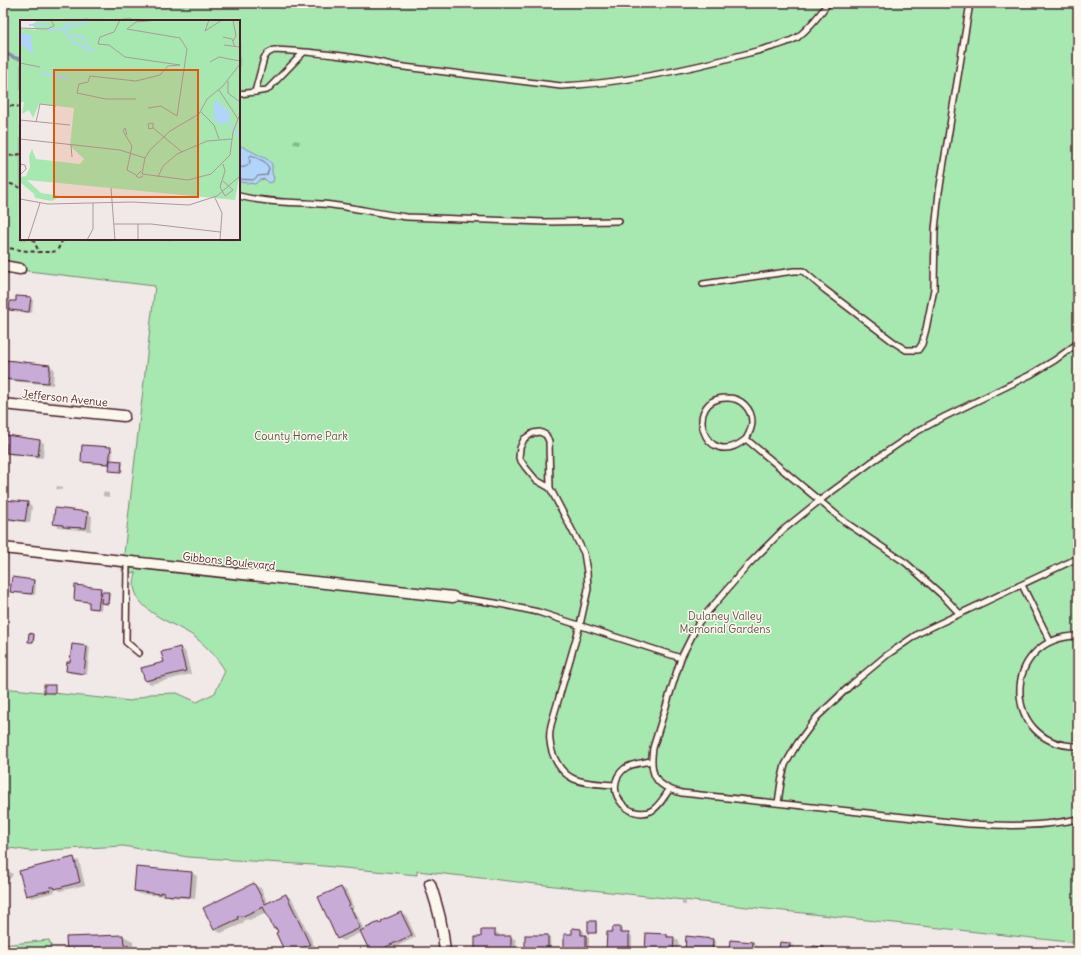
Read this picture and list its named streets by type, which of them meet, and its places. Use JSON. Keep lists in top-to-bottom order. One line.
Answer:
{"streets":{"street":["Jefferson Avenue","Gibbons Boulevard"]},"parks":["County Home Park","Dulaney Valley Memorial Gardens"]}
